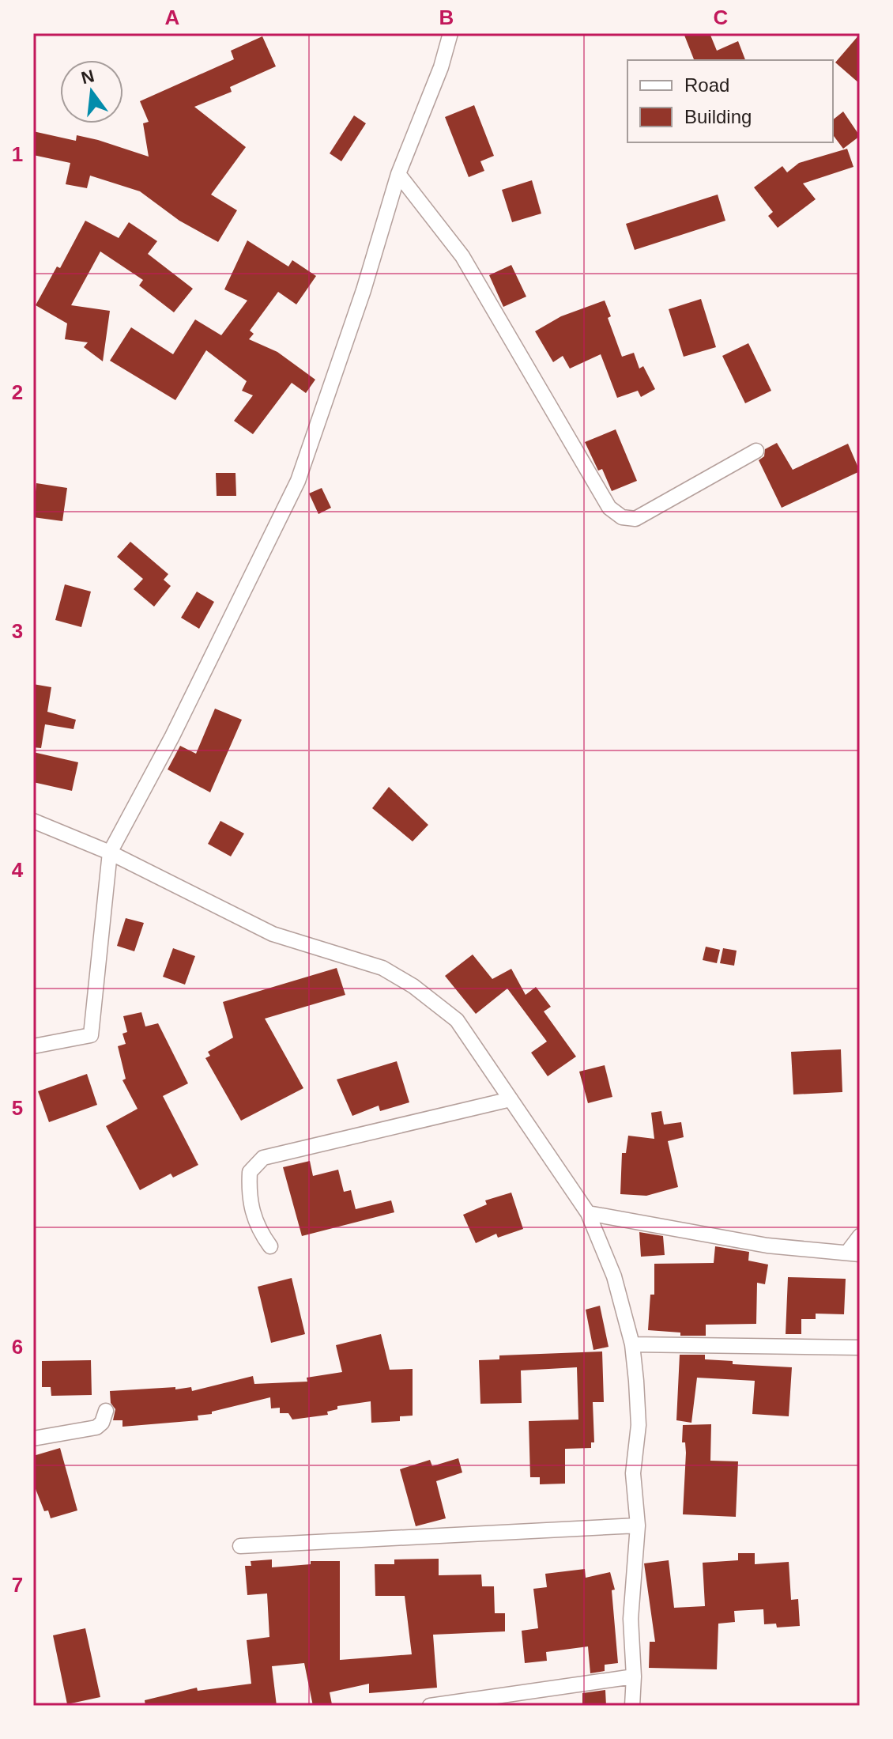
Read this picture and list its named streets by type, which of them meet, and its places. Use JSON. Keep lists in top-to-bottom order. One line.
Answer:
{"legend":["Road","Building"],"north":"top","grid":{"columns":["A","B","C"],"rows":["1","2","3","4","5","6","7"]}}
